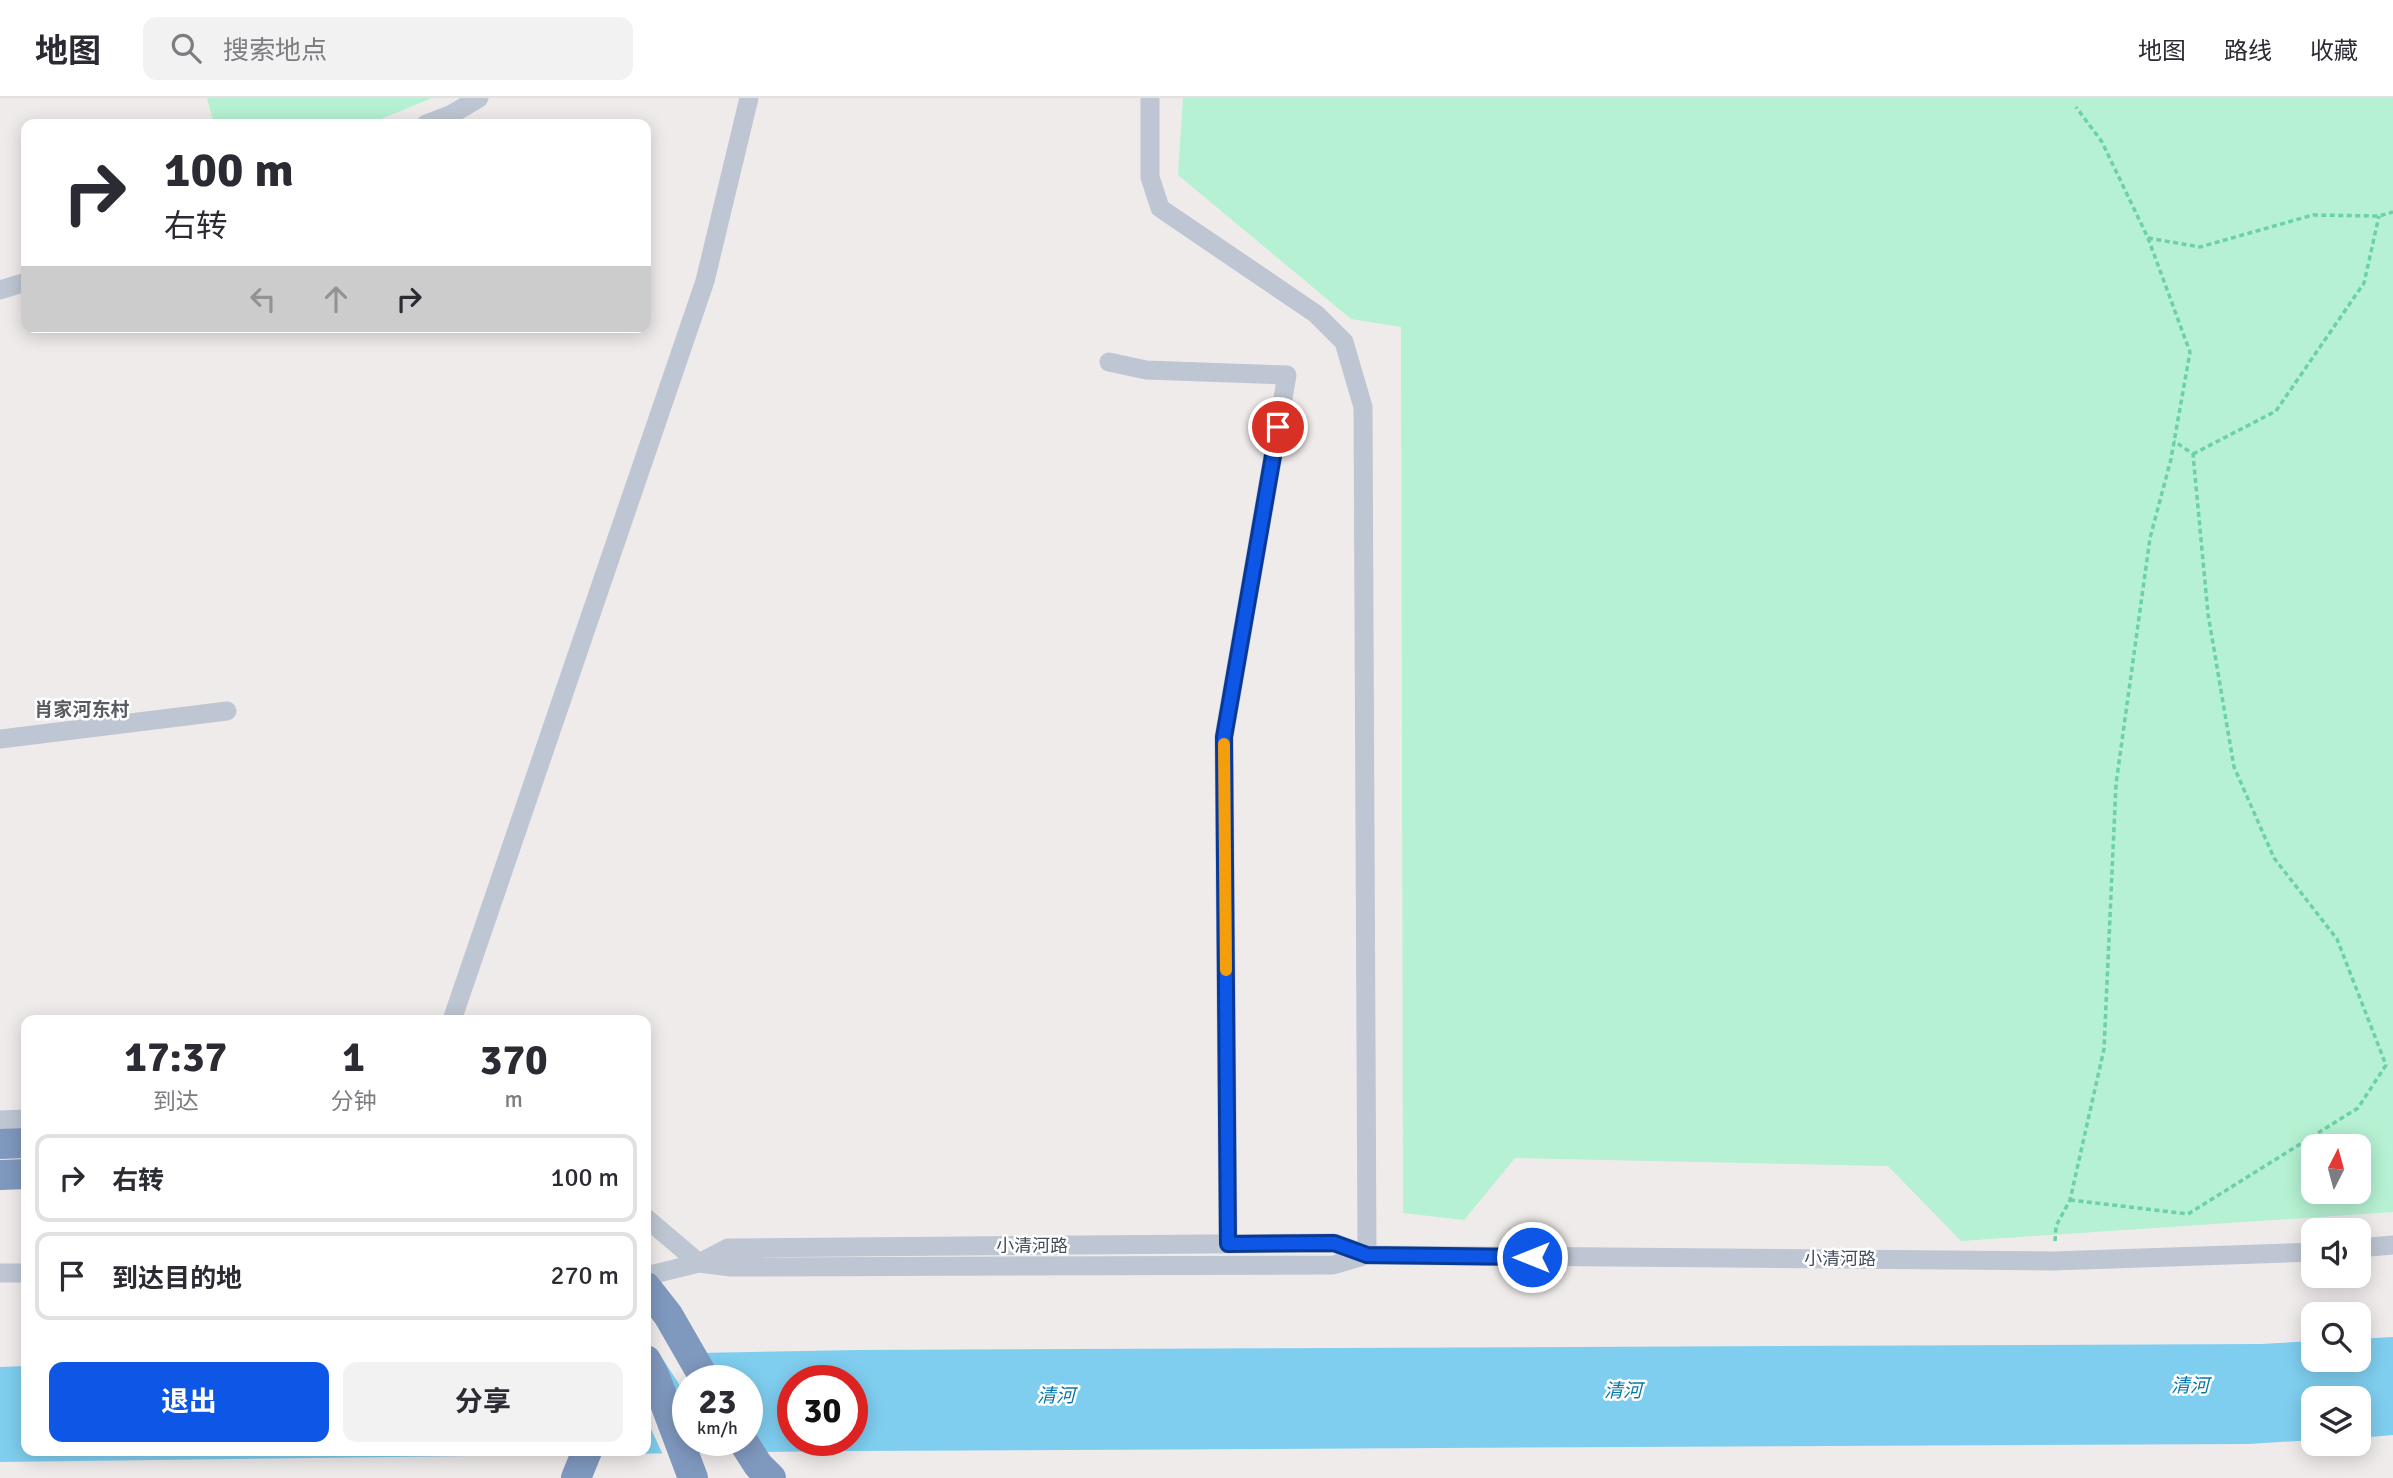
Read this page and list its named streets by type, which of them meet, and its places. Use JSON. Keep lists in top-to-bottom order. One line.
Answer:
{"streets":{"street":["小清河路"]},"districts":["肖家河东村"],"water":["清河"],"north":"top","page":{"header":"地图","search":"搜索地点","nav":["地图","路线","收藏"],"turn":["100 m","右转"],"eta":["17:37","到达","1","分钟","370","m"],"list":[{"name":"右转","value":"100 m"},{"name":"到达目的地","value":"270 m"}],"buttons":["退出","分享"],"speed":"23 km/h","limit":"30"}}
